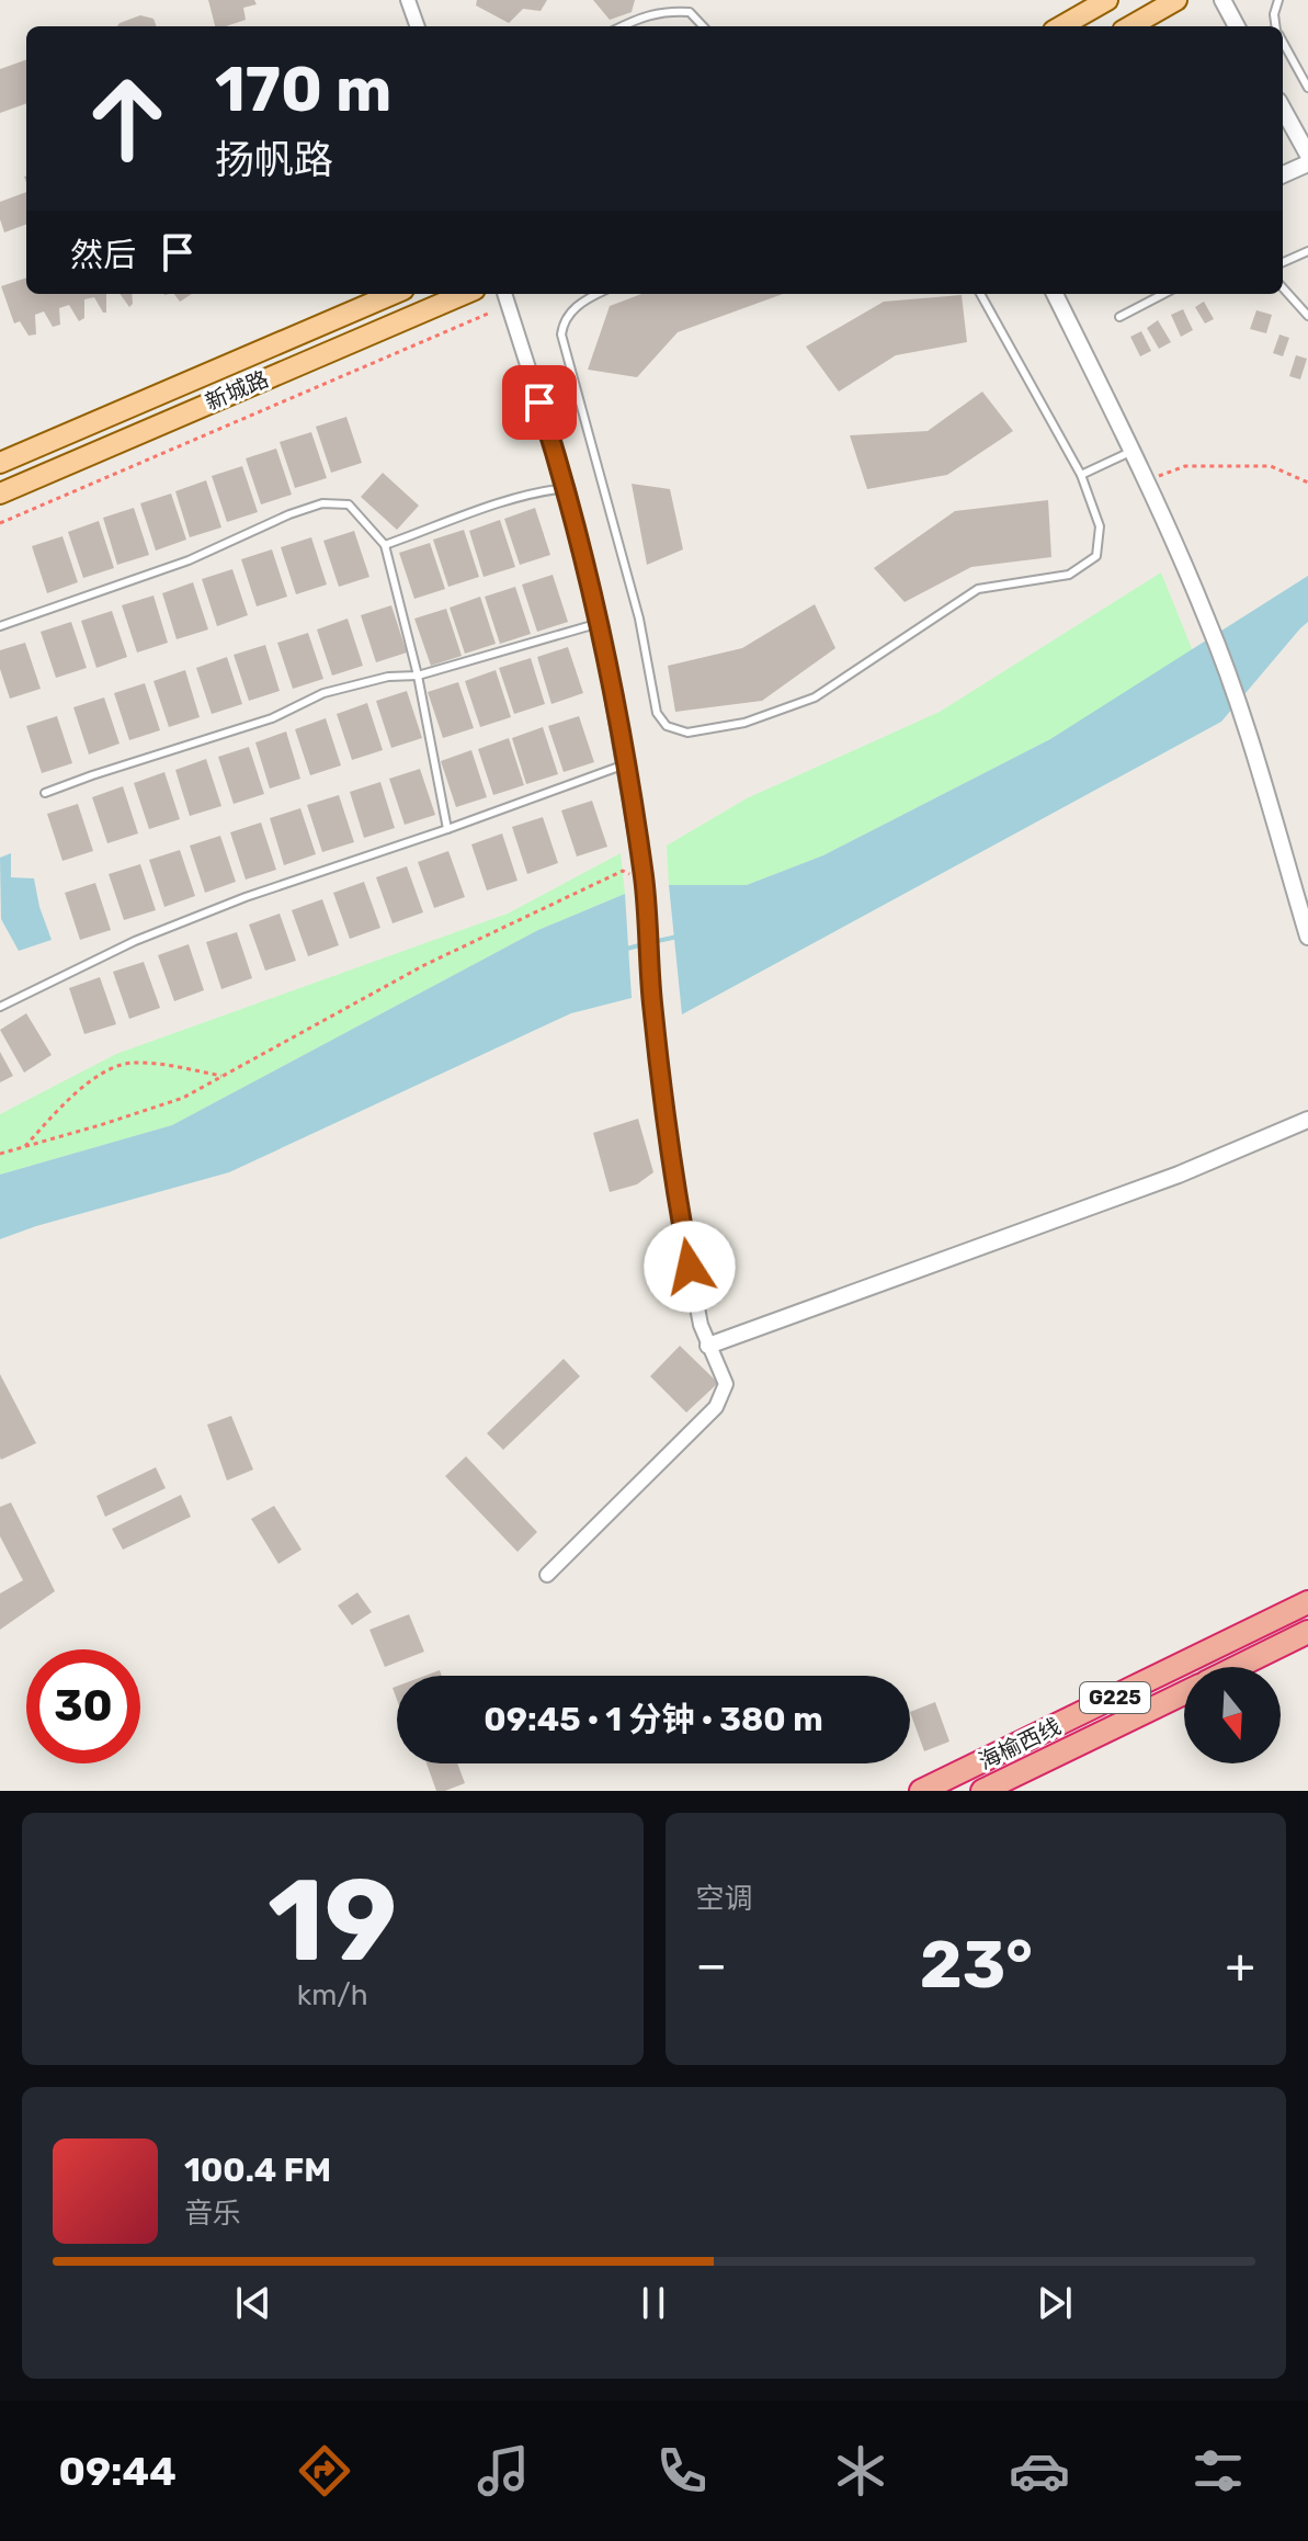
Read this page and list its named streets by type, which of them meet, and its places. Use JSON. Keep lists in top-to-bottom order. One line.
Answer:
{"streets":{"highway":["G225","海榆西线"],"main road":["新城路"]},"north":"bottom","page":{"turn":["170 m","扬帆路"],"then":"然后","limit":"30","trip":"09:45 · 1 分钟 · 380 m","tile":[["19","km/h"],"空调"],"heat":["−","23°","+"],"song":["100.4 FM","音乐"],"tabs":"09:44"}}
